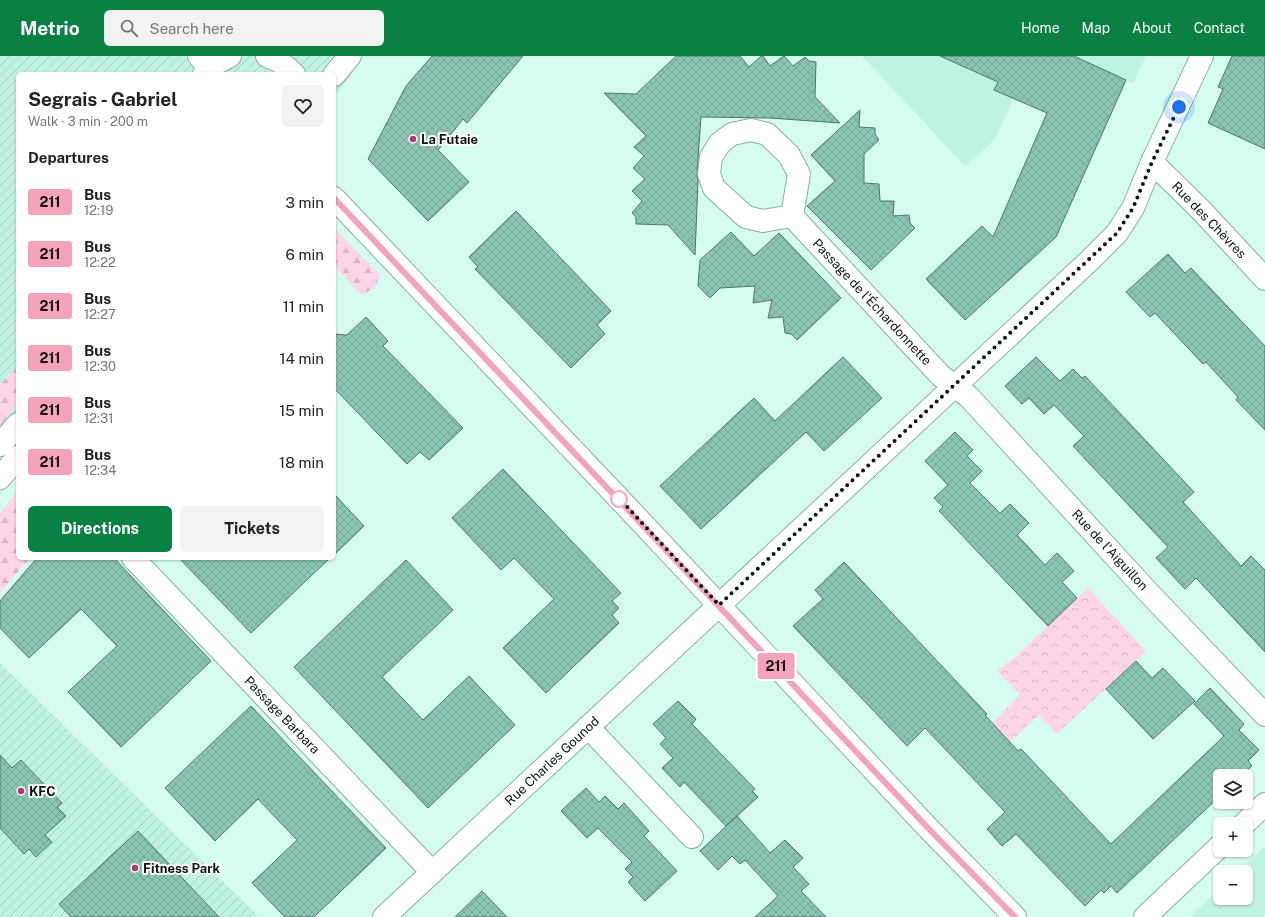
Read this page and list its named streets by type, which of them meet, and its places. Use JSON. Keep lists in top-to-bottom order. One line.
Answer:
{"streets":{"street":["Rue des Chèvres","Passage de l'Échardonnette","Rue de l'Aiguillon","Passage Barbara","Rue Charles Gounod"]},"crossings":[["Rue des Chèvres","Rue Charles Gounod"],["Passage de l'Échardonnette","Rue de l'Aiguillon"],["Passage de l'Échardonnette","Rue Charles Gounod"],["Rue de l'Aiguillon","Rue Charles Gounod"],["Passage Barbara","Rue Charles Gounod"]],"places":["La Futaie","KFC","Fitness Park"],"lines":["bus line 211"],"page":{"header":"Metrio","search":"Search here","nav":["Home","Map","About","Contact"],"on_map":"211","heading":[["Segrais - Gabriel","Walk · 3 min · 200 m"],"Departures"],"list":[{"mark":"211","name":"Bus","note":"12:19","value":"3 min"},{"mark":"211","name":"Bus","note":"12:22","value":"6 min"},{"mark":"211","name":"Bus","note":"12:27","value":"11 min"},{"mark":"211","name":"Bus","note":"12:30","value":"14 min"},{"mark":"211","name":"Bus","note":"12:31","value":"15 min"},{"mark":"211","name":"Bus","note":"12:34","value":"18 min"}],"buttons":["Directions","Tickets"],"map_buttons":["+","−"]}}
